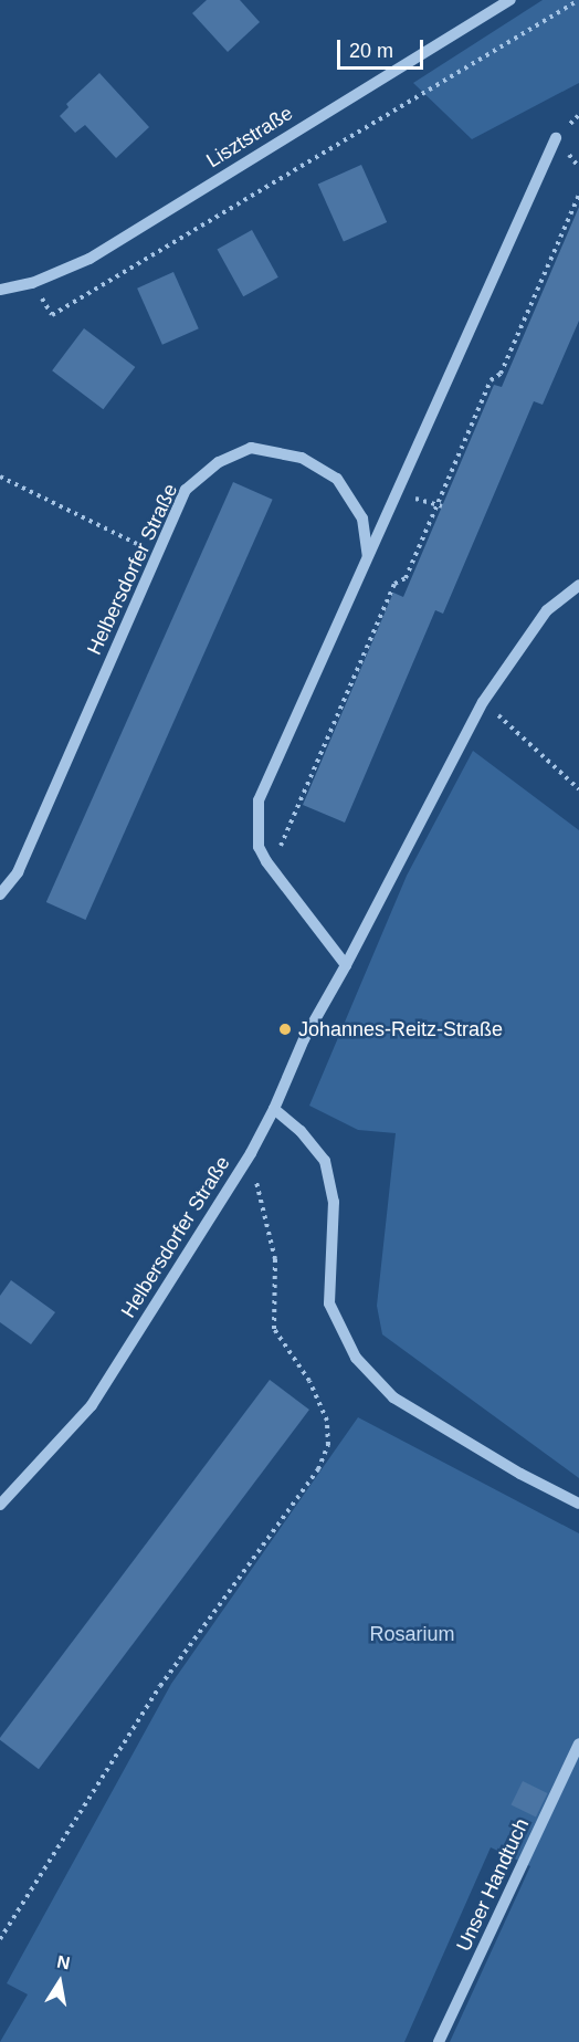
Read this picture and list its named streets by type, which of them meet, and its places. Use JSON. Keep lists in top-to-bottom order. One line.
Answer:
{"streets":{"street":["Lisztstraße","Helbersdorfer Straße","Unser Handtuch"]},"parks":["Rosarium"],"places":["Johannes-Reitz-Straße"],"scale_bar":"20 m","north":"top"}
